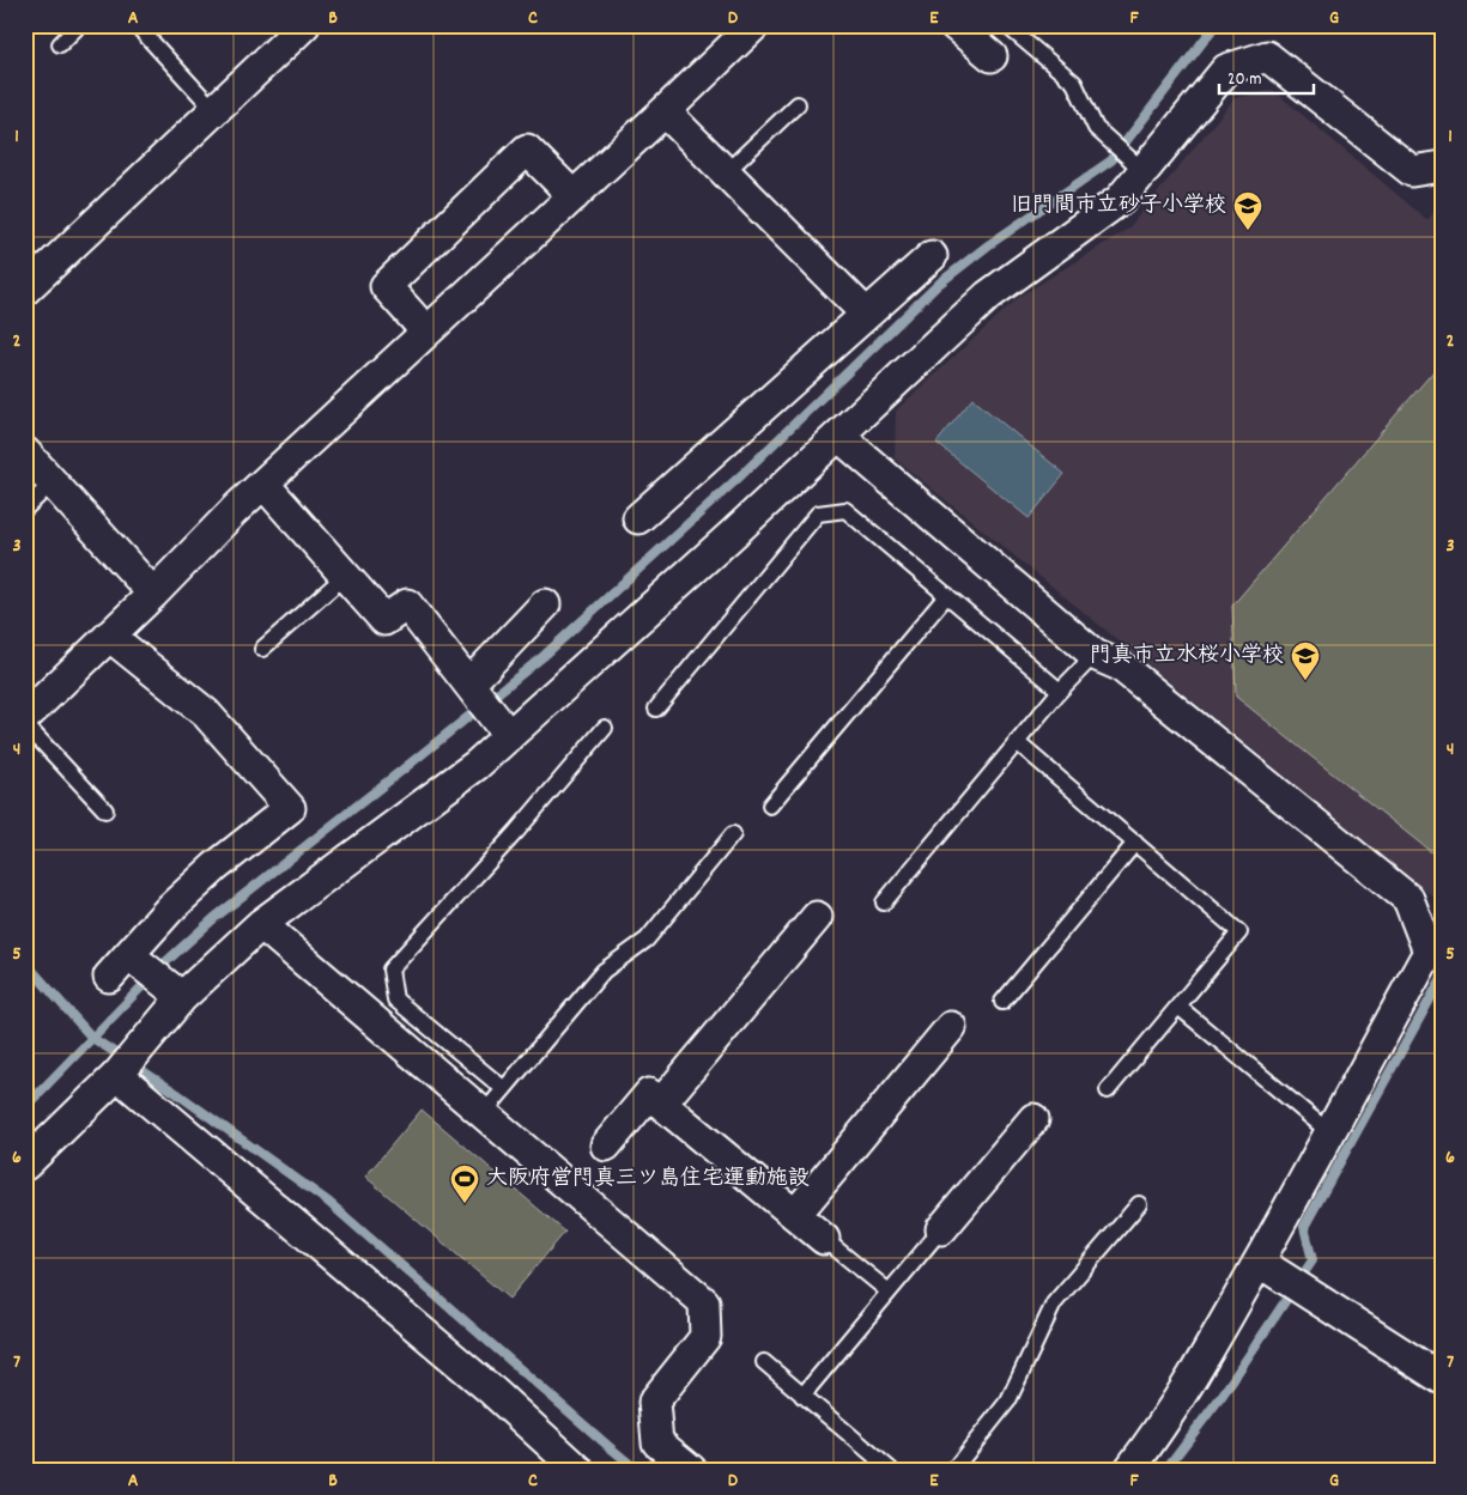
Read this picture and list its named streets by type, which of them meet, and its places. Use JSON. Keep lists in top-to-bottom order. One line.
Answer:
{"places":{"school or university":["旧門間市立砂子小学校","門真市立水桜小学校"],"sports":["大阪府営門真三ツ島住宅運動施設"]},"scale_bar":"20 m","grid":{"columns":["A","B","C","D","E","F","G"],"rows":["1","2","3","4","5","6","7"]}}
